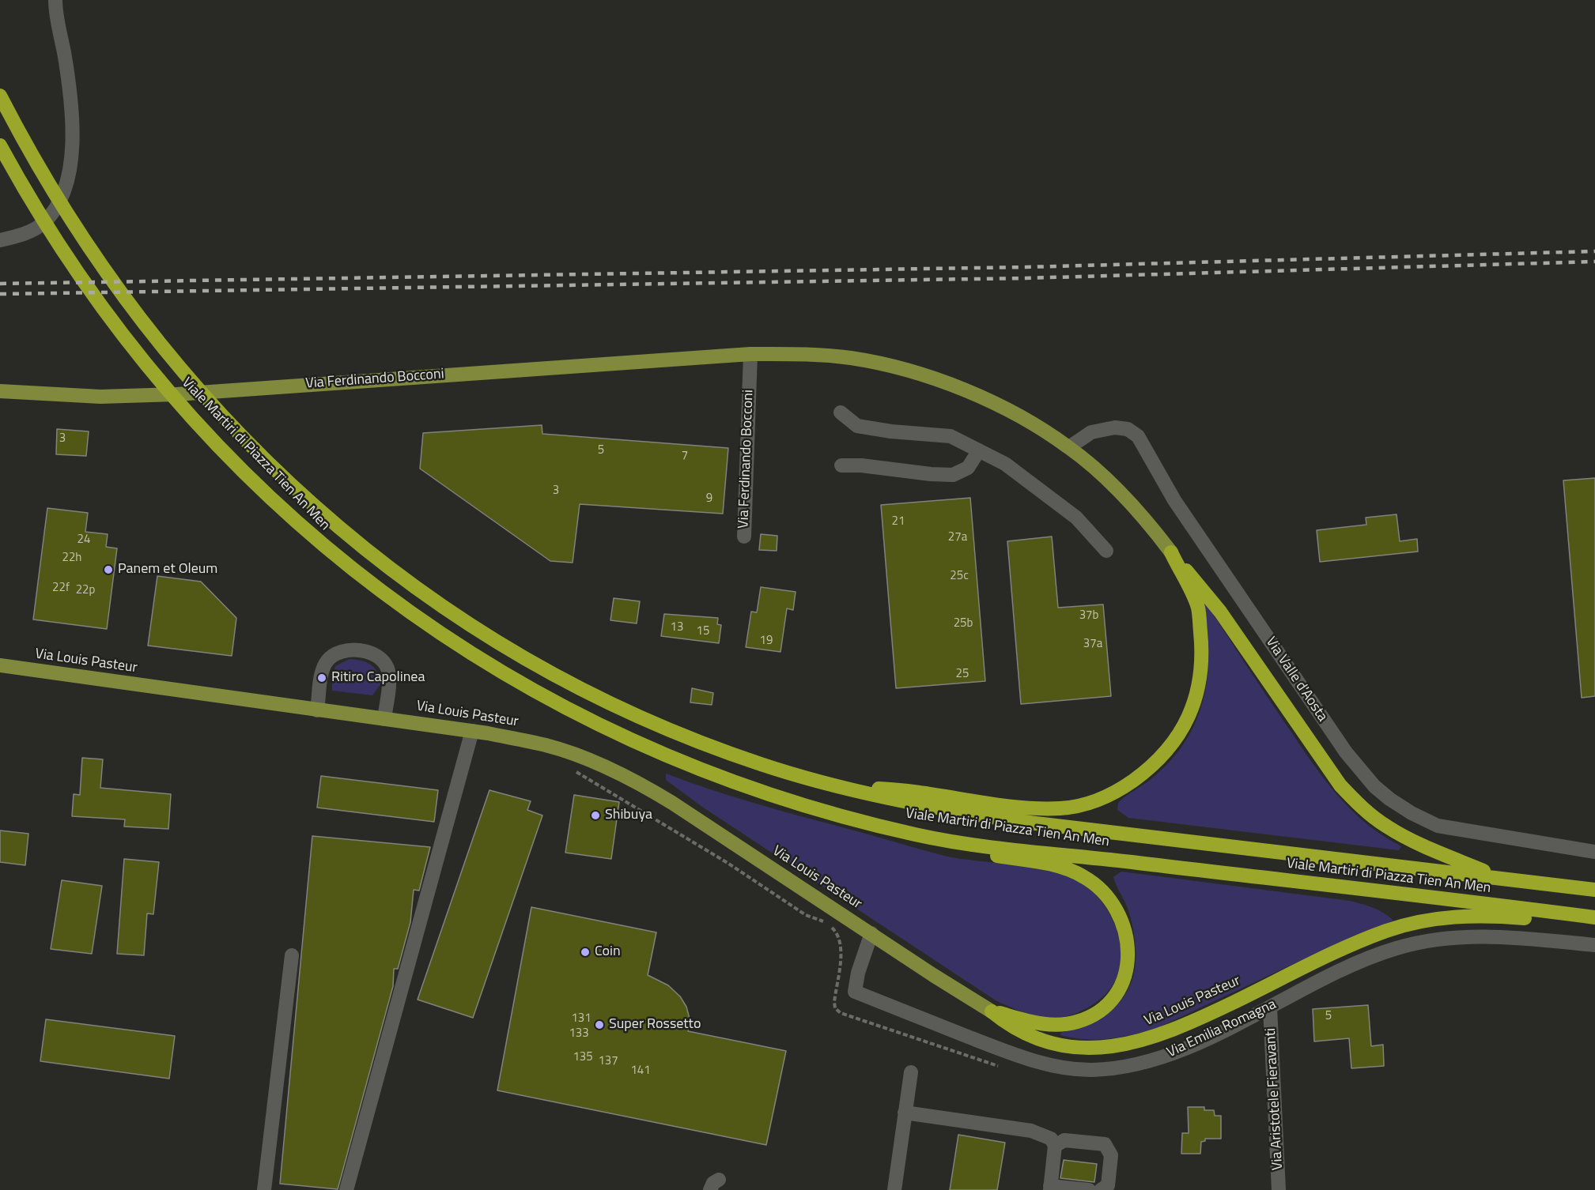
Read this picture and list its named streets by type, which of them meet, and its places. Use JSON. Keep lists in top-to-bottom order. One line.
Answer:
{"streets":{"highway":["Viale Martiri di Piazza Tien An Men","Via Louis Pasteur"],"main road":["Via Ferdinando Bocconi"],"street":["Via Valle d'Aosta","Via Emilia Romagna","Via Aristotele Fieravanti"]},"crossings":[["Via Ferdinando Bocconi","Via Valle d'Aosta"],["Viale Martiri di Piazza Tien An Men","Via Louis Pasteur"],["Via Louis Pasteur","Via Emilia Romagna"],["Via Emilia Romagna","Via Aristotele Fieravanti"]],"places":["Panem et Oleum","Ritiro Capolinea","Shibuya","Coin","Super Rossetto"],"house_numbers":["3","5","7","3","9","21","27a","24","22h","25c","22f","22p","37b","25b","13","15","19","37a","25","5","131","133","135","137","141"]}
